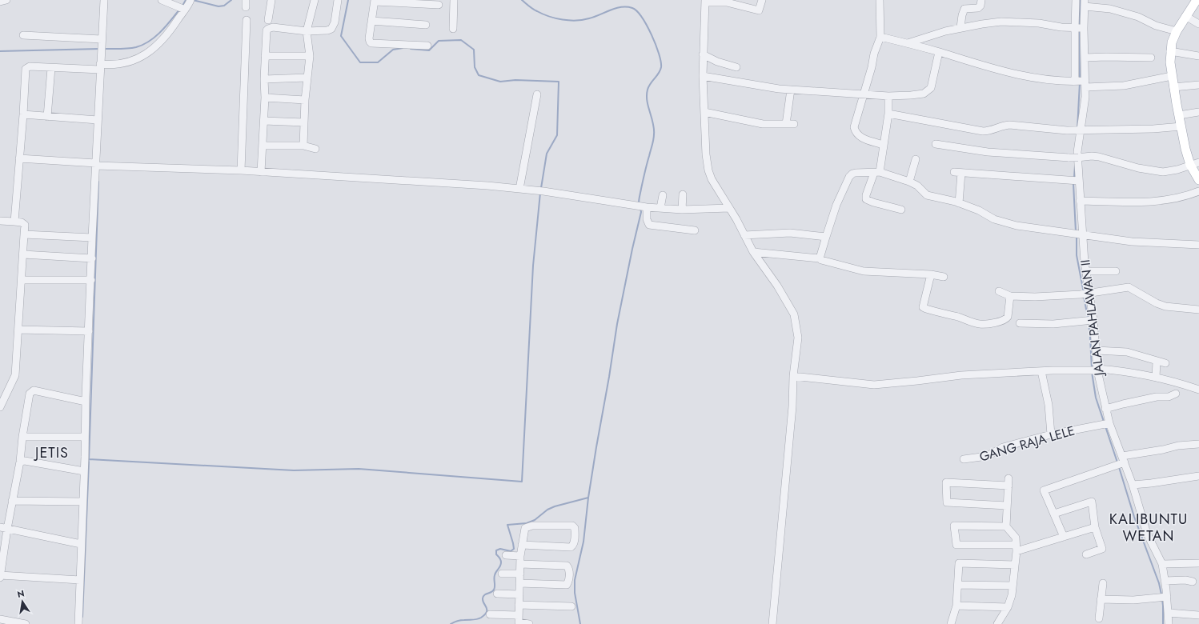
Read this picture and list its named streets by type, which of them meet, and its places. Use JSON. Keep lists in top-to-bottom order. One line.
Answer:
{"streets":{"street":["JALAN PAHLAWAN II","GANG RAJA LELE"]},"crossings":[["JALAN PAHLAWAN II","GANG RAJA LELE"]],"districts":["JETIS","KALIBUNTU WETAN"],"north":"top"}
